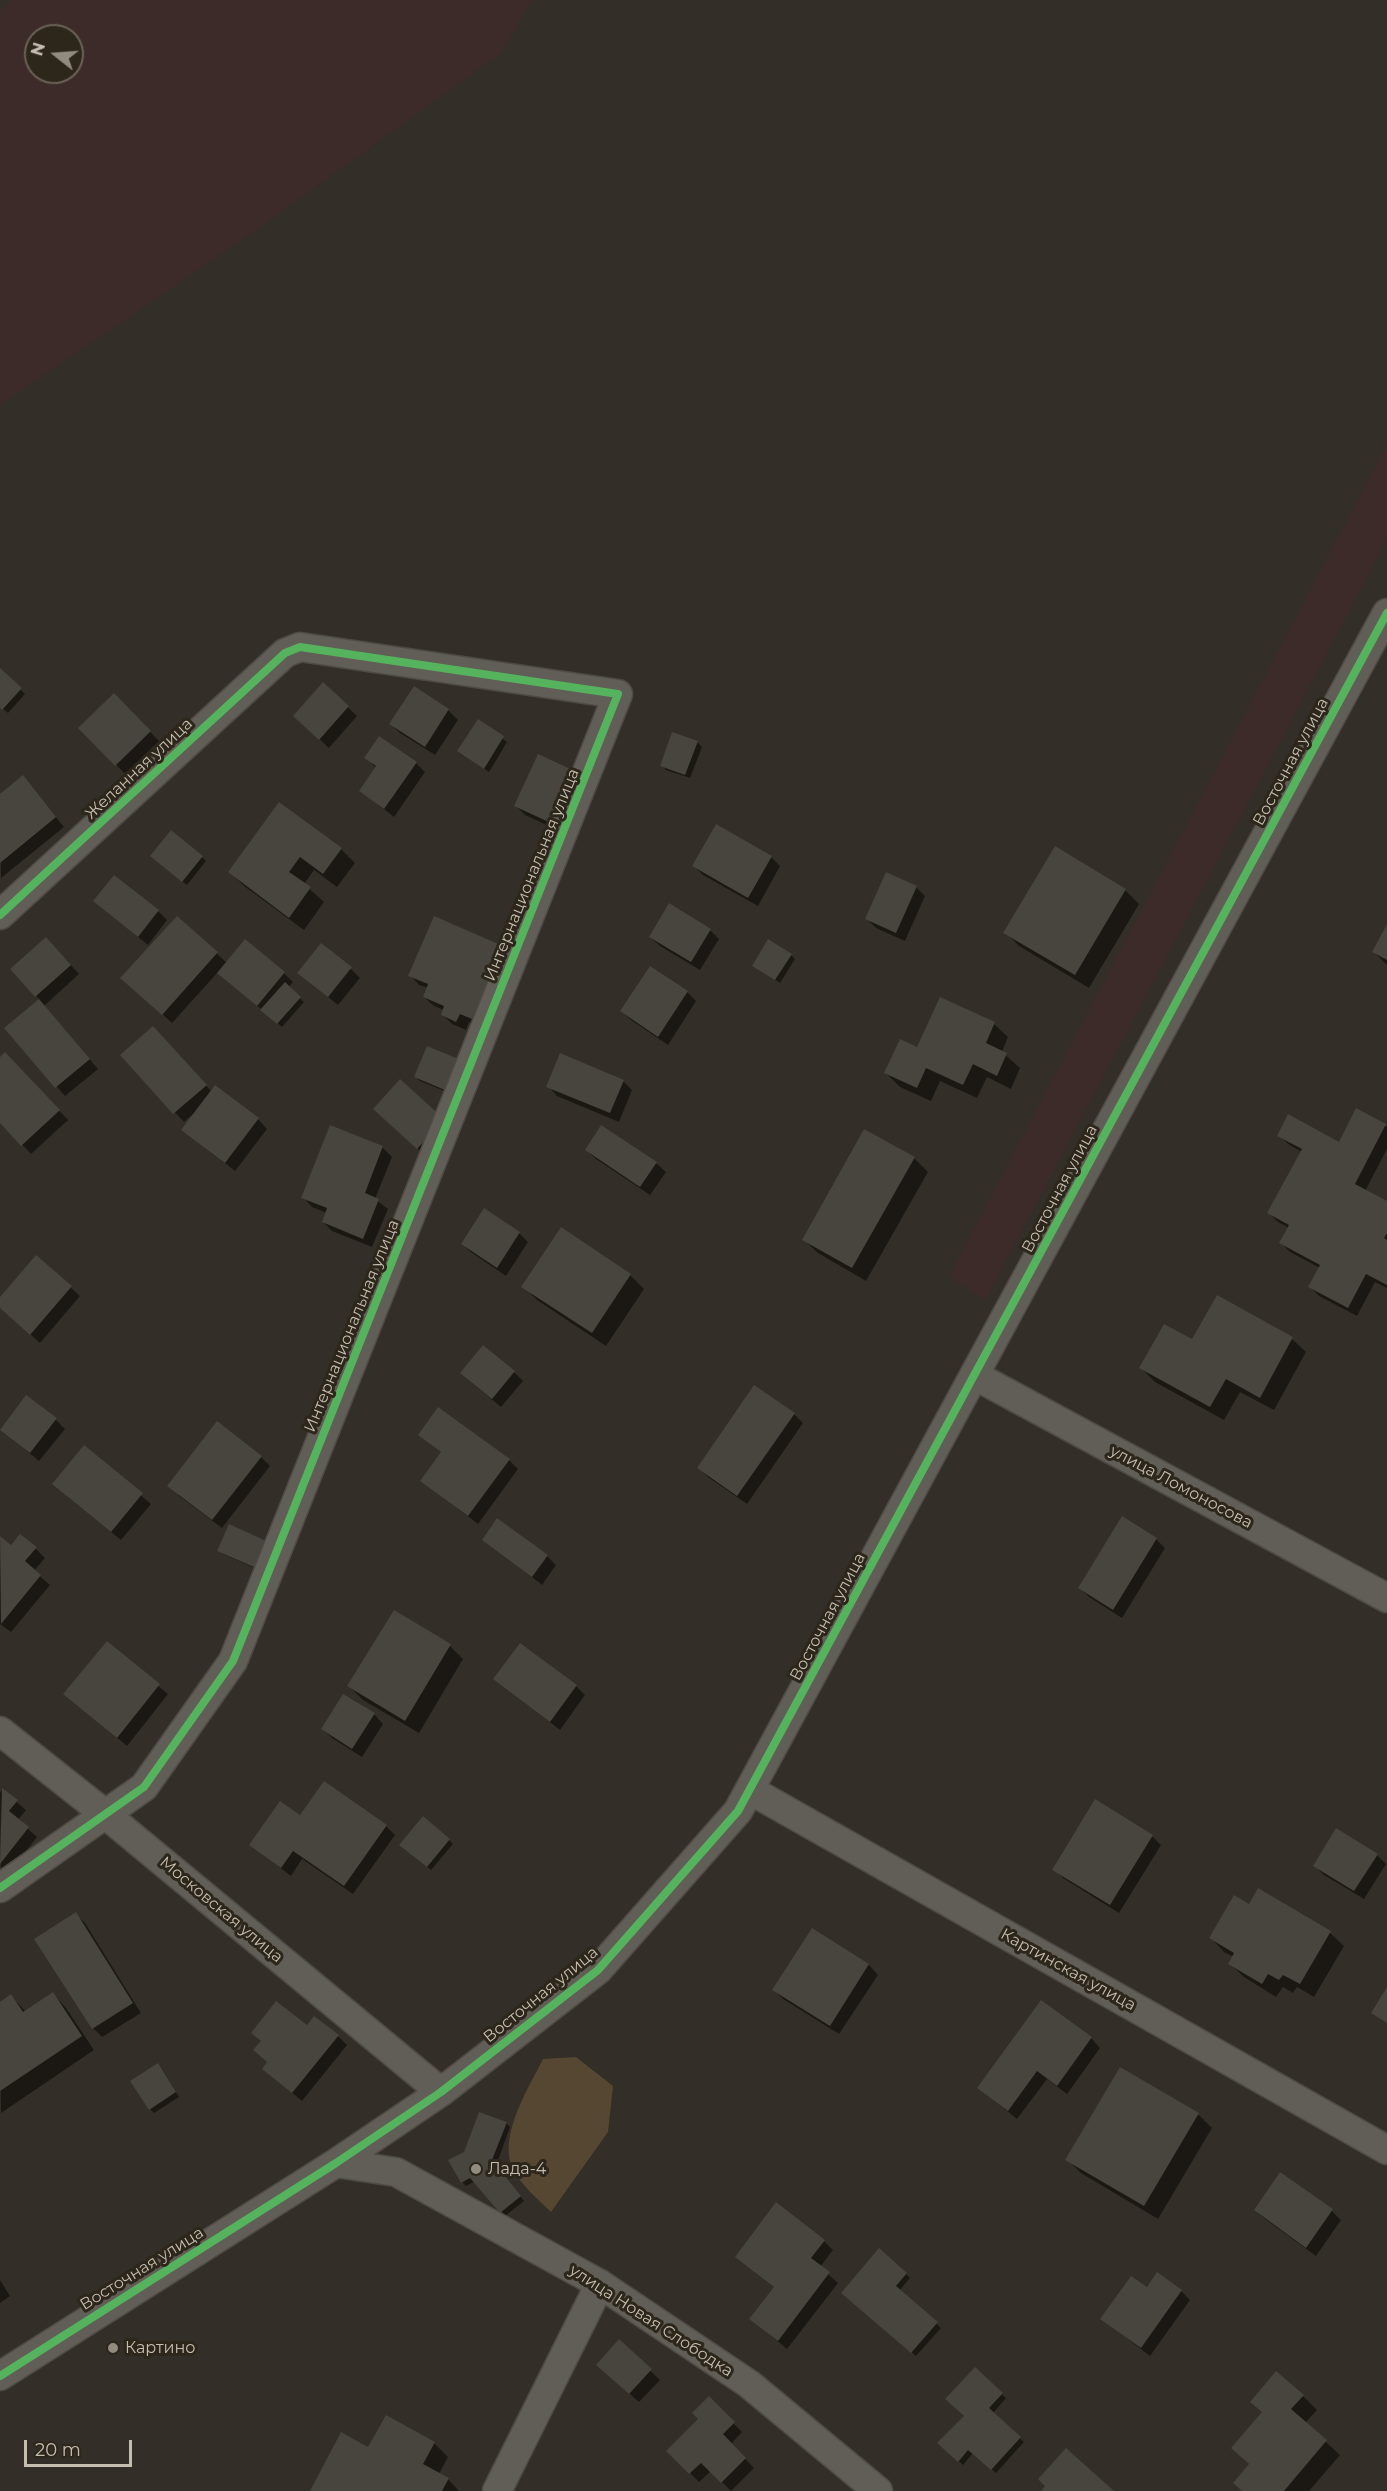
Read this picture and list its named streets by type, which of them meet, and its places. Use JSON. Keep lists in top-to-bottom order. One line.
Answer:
{"streets":{"street":["Восточная улица","Желанная улица","Интернациональная улица","улица Ломоносова","Московская улица","Картинская улица","улица Новая Слободка"]},"crossings":[["Восточная улица","улица Ломоносова"],["Восточная улица","Московская улица"],["Восточная улица","Картинская улица"],["Восточная улица","улица Новая Слободка"],["Желанная улица","Интернациональная улица"],["Интернациональная улица","Московская улица"]],"places":["Лада-4","Картино"],"scale_bar":"20 m","north":"left"}
